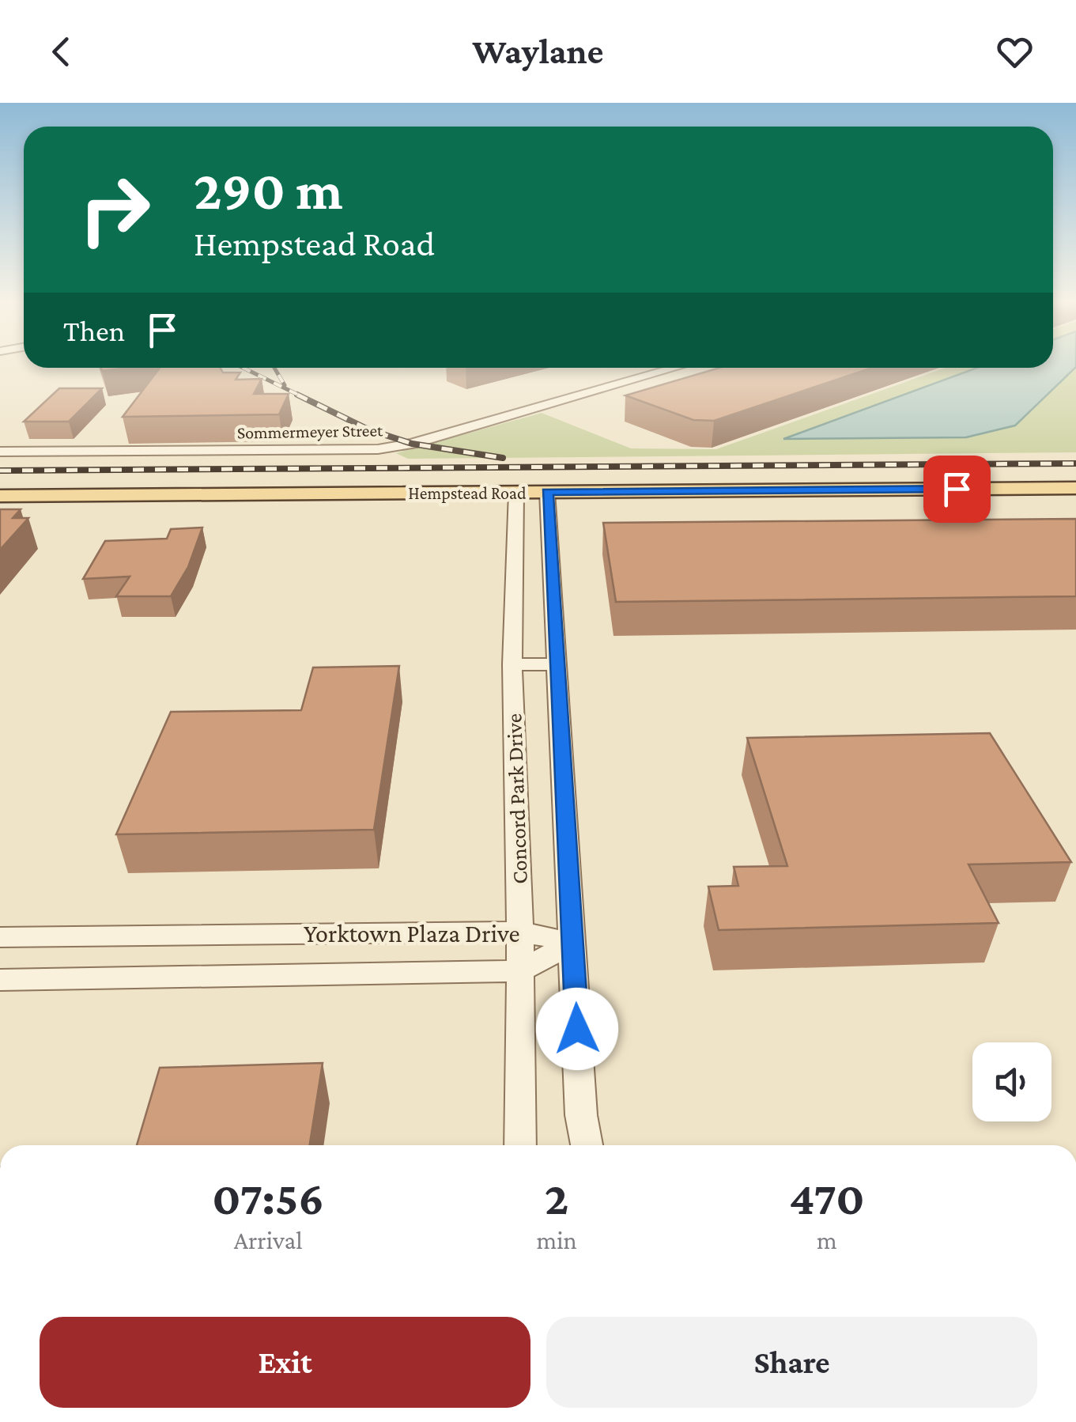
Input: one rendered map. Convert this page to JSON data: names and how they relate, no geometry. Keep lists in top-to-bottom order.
{
  "streets": {
    "main road": ["Hempstead Road"],
    "street": ["Sommermeyer Street", "Concord Park Drive", "Yorktown Plaza Drive"]
  },
  "crossings": [
    ["Hempstead Road", "Concord Park Drive"],
    ["Concord Park Drive", "Yorktown Plaza Drive"]
  ],
  "page": {
    "header": "Waylane",
    "turn": ["290 m", "Hempstead Road"],
    "then": "Then",
    "eta": [
      "07:56",
      "Arrival",
      "2",
      "min",
      "470",
      "m"
    ],
    "buttons": ["Exit", "Share"]
  }
}
